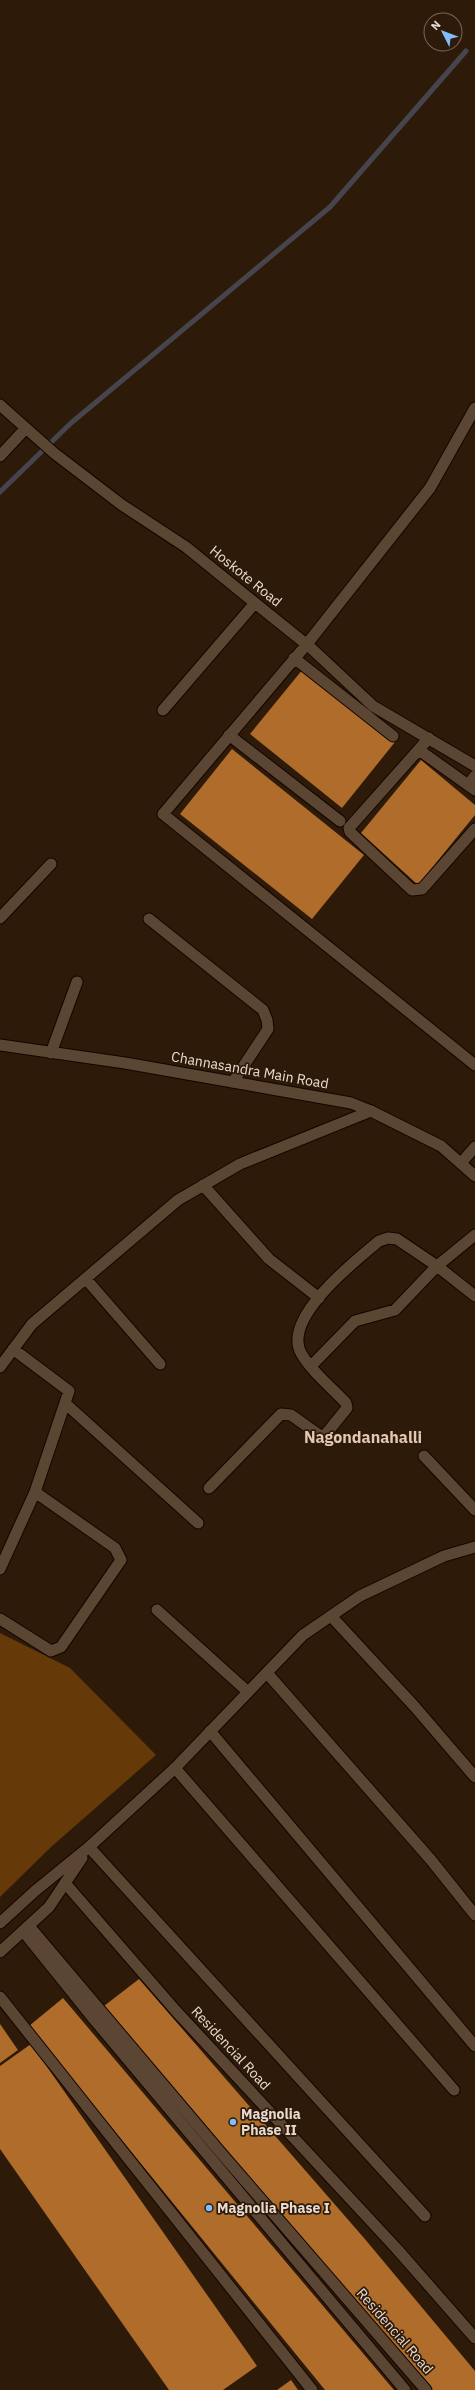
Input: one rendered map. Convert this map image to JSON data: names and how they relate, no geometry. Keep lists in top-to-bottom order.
{
  "streets": {
    "street": ["Hoskote Road", "Channasandra Main Road", "Residencial Road"]
  },
  "districts": ["Nagondanahalli"],
  "places": ["Magnolia Phase II", "Magnolia Phase I"],
  "north": "top left"
}
